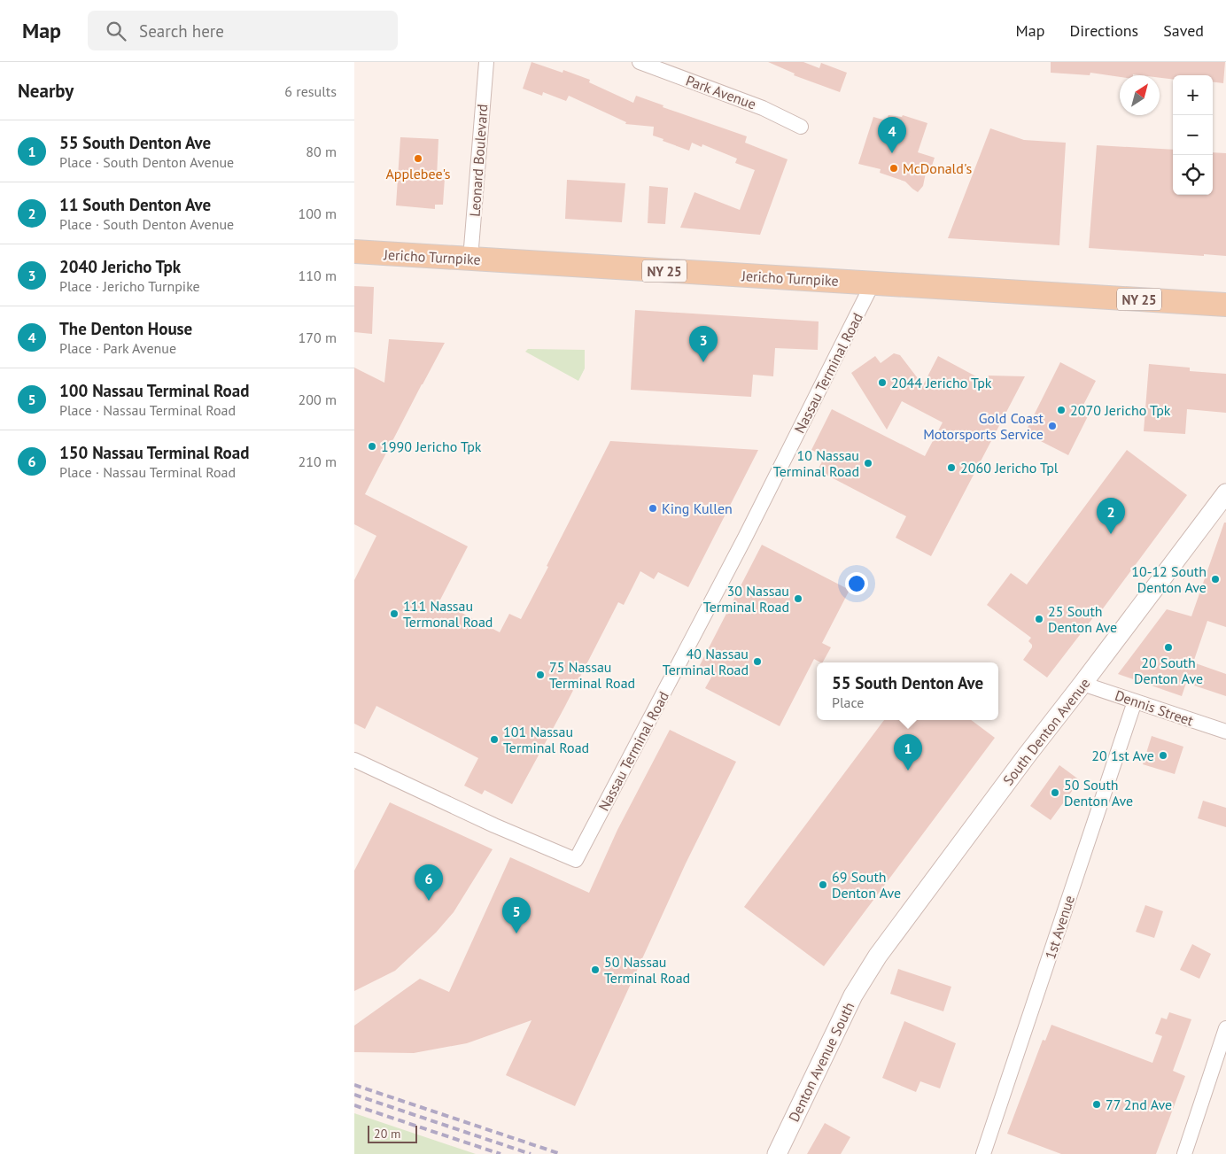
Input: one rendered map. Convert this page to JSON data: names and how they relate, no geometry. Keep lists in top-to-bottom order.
{
  "streets": {
    "main road": ["Jericho Turnpike", "NY 25"],
    "street": [
      "Park Avenue",
      "Leonard Boulevard",
      "Nassau Terminal Road",
      "Dennis Street",
      "South Denton Avenue",
      "1st Avenue",
      "Denton Avenue South"
    ]
  },
  "crossings": [
    ["Leonard Boulevard", "Jericho Turnpike"],
    ["Jericho Turnpike", "Nassau Terminal Road"],
    ["Dennis Street", "South Denton Avenue"],
    ["Dennis Street", "1st Avenue"],
    ["South Denton Avenue", "Denton Avenue South"]
  ],
  "places": [
    "Applebee's",
    "McDonald's",
    "2044 Jericho Tpk",
    "2070 Jericho Tpk",
    "Gold Coast Motorsports Service",
    "1990 Jericho Tpk",
    "10 Nassau Terminal Road",
    "2060 Jericho Tpl",
    "King Kullen",
    "10-12 South Denton Ave",
    "30 Nassau Terminal Road",
    "111 Nassau Termonal Road",
    "25 South Denton Ave",
    "20 South Denton Ave",
    "40 Nassau Terminal Road",
    "75 Nassau Terminal Road",
    "101 Nassau Terminal Road",
    "20 1st Ave",
    "50 South Denton Ave",
    "69 South Denton Ave",
    "50 Nassau Terminal Road",
    "77 2nd Ave"
  ],
  "scale_bar": "20 m",
  "north": "top right",
  "page": {
    "header": "Map",
    "search": "Search here",
    "nav": ["Map", "Directions", "Saved"],
    "heading": ["Nearby", "6 results"],
    "map_buttons": ["+", "−"],
    "pins": [
      "4",
      "3",
      "2",
      "1",
      "6",
      "5"
    ],
    "list": [
      {
        "mark": "1",
        "name": "55 South Denton Ave",
        "note": "Place · South Denton Avenue",
        "value": "80 m"
      },
      {
        "mark": "2",
        "name": "11 South Denton Ave",
        "note": "Place · South Denton Avenue",
        "value": "100 m"
      },
      {
        "mark": "3",
        "name": "2040 Jericho Tpk",
        "note": "Place · Jericho Turnpike",
        "value": "110 m"
      },
      {
        "mark": "4",
        "name": "The Denton House",
        "note": "Place · Park Avenue",
        "value": "170 m"
      },
      {
        "mark": "5",
        "name": "100 Nassau Terminal Road",
        "note": "Place · Nassau Terminal Road",
        "value": "200 m"
      },
      {
        "mark": "6",
        "name": "150 Nassau Terminal Road",
        "note": "Place · Nassau Terminal Road",
        "value": "210 m"
      }
    ],
    "popup": ["55 South Denton Ave", "Place"],
    "scale": "20 m"
  }
}
